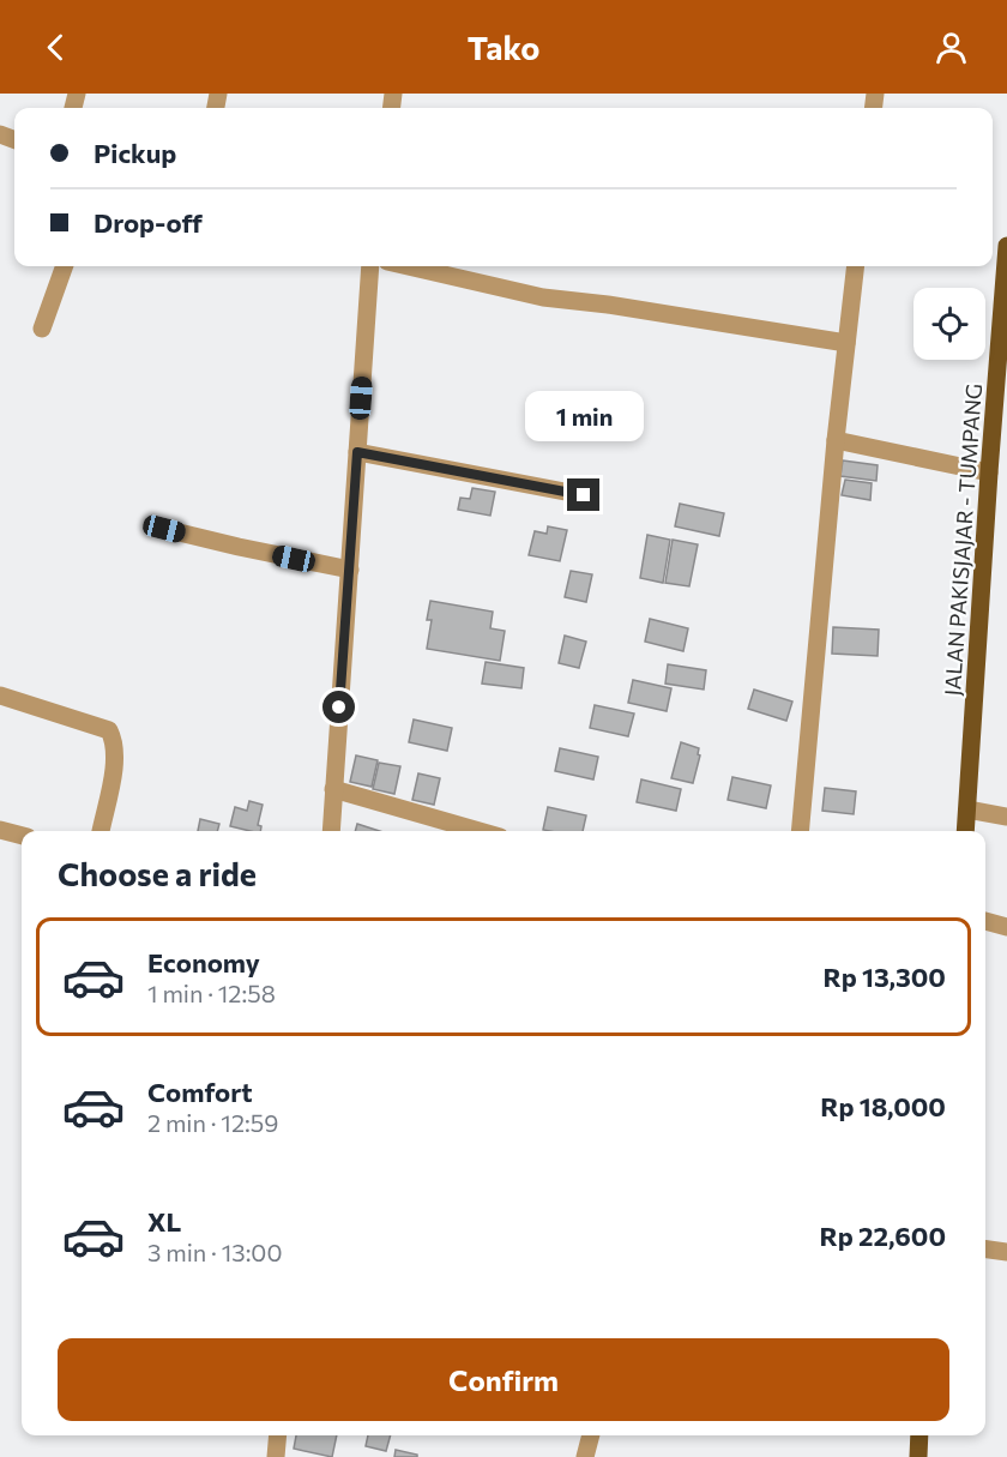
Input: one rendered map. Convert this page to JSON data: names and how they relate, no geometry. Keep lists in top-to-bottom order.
{
  "streets": {
    "main road": ["JALAN PAKISJAJAR - TUMPANG"]
  },
  "page": {
    "header": "Tako",
    "banner": ["Pickup", "Drop-off"],
    "bubble": "1 min",
    "heading": "Choose a ride",
    "list": [
      {
        "name": "Economy",
        "note": "1 min · 12:58",
        "value": "Rp 13,300"
      },
      {
        "name": "Comfort",
        "note": "2 min · 12:59",
        "value": "Rp 18,000"
      },
      {
        "name": "XL",
        "note": "3 min · 13:00",
        "value": "Rp 22,600"
      }
    ],
    "buttons": "Confirm"
  }
}
